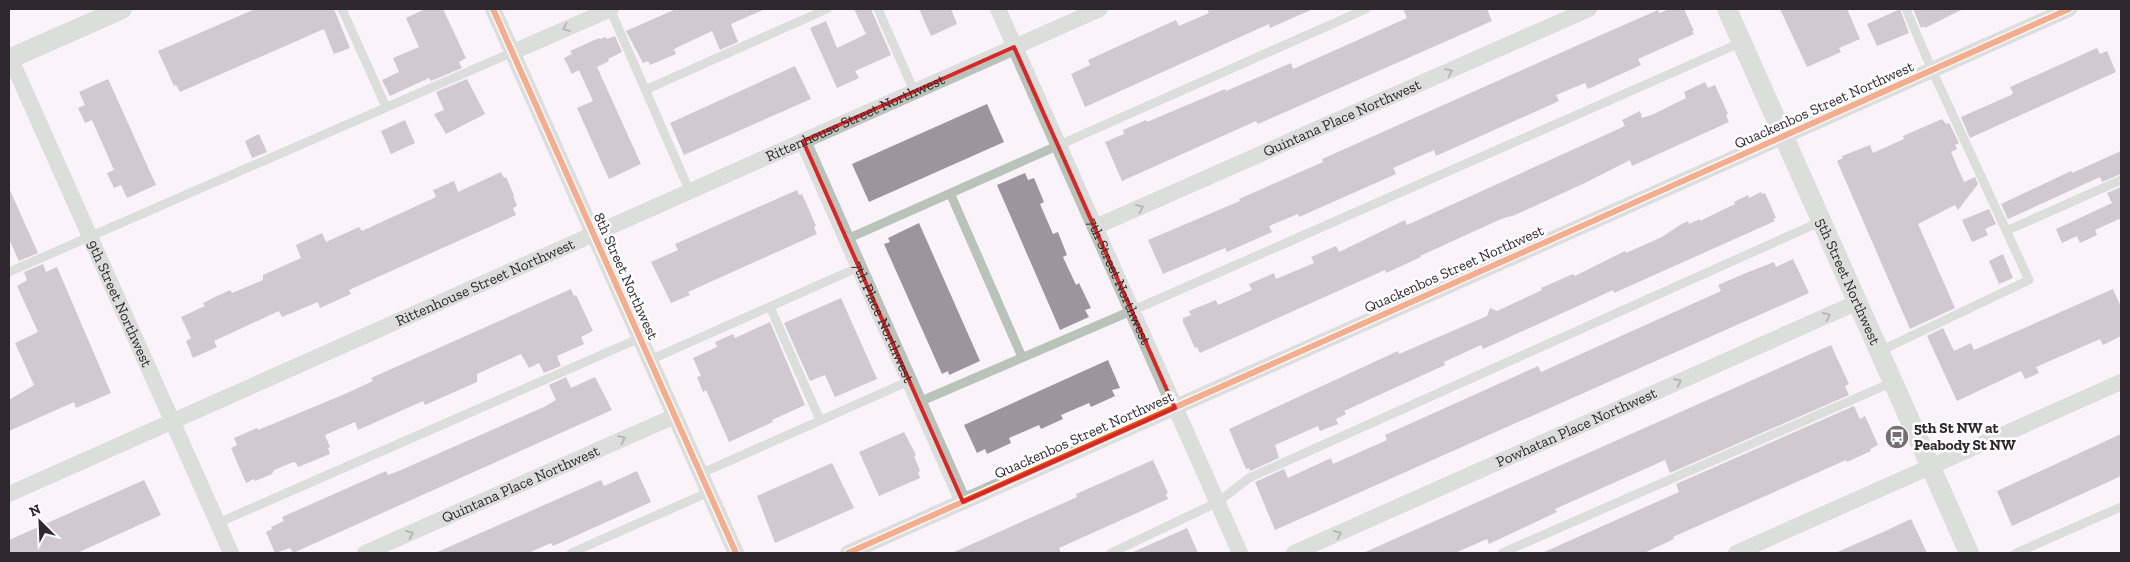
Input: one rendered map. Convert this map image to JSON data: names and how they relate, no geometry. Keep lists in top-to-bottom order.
{
  "streets": {
    "street": [
      "Quackenbos Street Northwest",
      "Rittenhouse Street Northwest",
      "Quintana Place Northwest",
      "8th Street Northwest",
      "7th Street Northwest",
      "5th Street Northwest",
      "9th Street Northwest",
      "7th Place Northwest",
      "Powhatan Place Northwest"
    ]
  },
  "crossings": [
    ["Quackenbos Street Northwest", "7th Street Northwest"],
    ["Quackenbos Street Northwest", "5th Street Northwest"],
    ["Quackenbos Street Northwest", "7th Place Northwest"],
    ["Rittenhouse Street Northwest", "8th Street Northwest"],
    ["Rittenhouse Street Northwest", "7th Street Northwest"],
    ["Rittenhouse Street Northwest", "9th Street Northwest"],
    ["Rittenhouse Street Northwest", "7th Place Northwest"],
    ["Quintana Place Northwest", "8th Street Northwest"],
    ["Quintana Place Northwest", "7th Street Northwest"],
    ["5th Street Northwest", "Powhatan Place Northwest"]
  ],
  "one_way": ["Quintana Place Northwest", "Powhatan Place Northwest"],
  "places": {
    "bus stop": ["5th St NW at Peabody St NW"]
  },
  "north": "top left"
}
